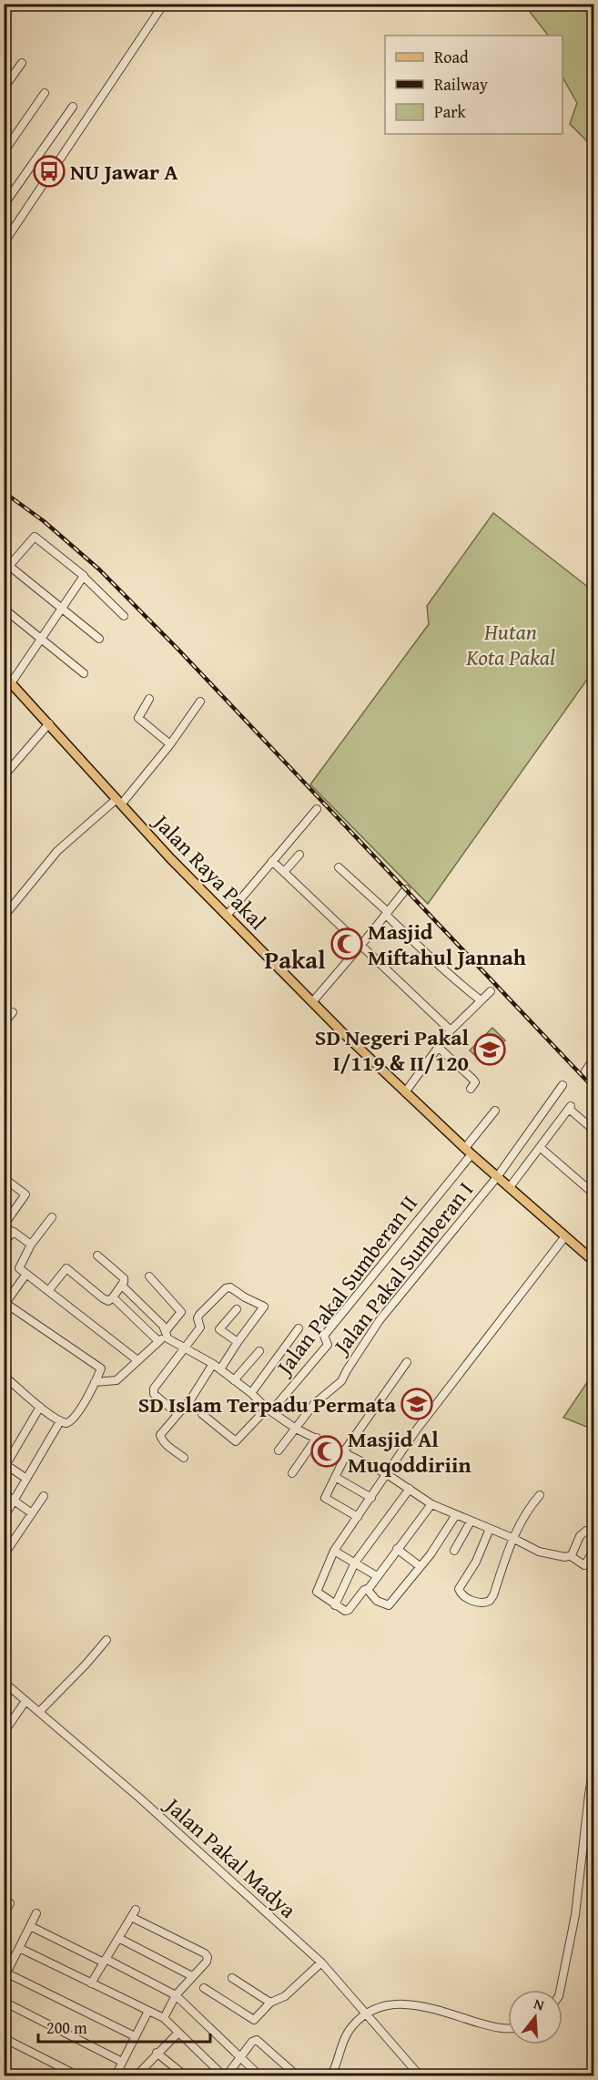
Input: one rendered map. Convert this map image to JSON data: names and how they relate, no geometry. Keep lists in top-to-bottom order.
{
  "streets": {
    "main road": ["Jalan Raya Pakal"],
    "street": ["Jalan Pakal Sumberan I", "Jalan Pakal Sumberan II", "Jalan Pakal Madya"]
  },
  "crossings": [
    ["Jalan Raya Pakal", "Jalan Pakal Sumberan I"],
    ["Jalan Raya Pakal", "Jalan Pakal Sumberan II"]
  ],
  "districts": ["Pakal"],
  "parks": ["Hutan Kota Pakal"],
  "places": {
    "bus stop": ["NU Jawar A"],
    "mosque": ["Masjid Miftahul Jannah", "Masjid Al Muqoddiriin"],
    "school or university": ["SD Negeri Pakal I/119 & II/120", "SD Islam Terpadu Permata"]
  },
  "legend": ["Road", "Railway", "Park"],
  "scale_bar": "200 m",
  "north": "top"
}
